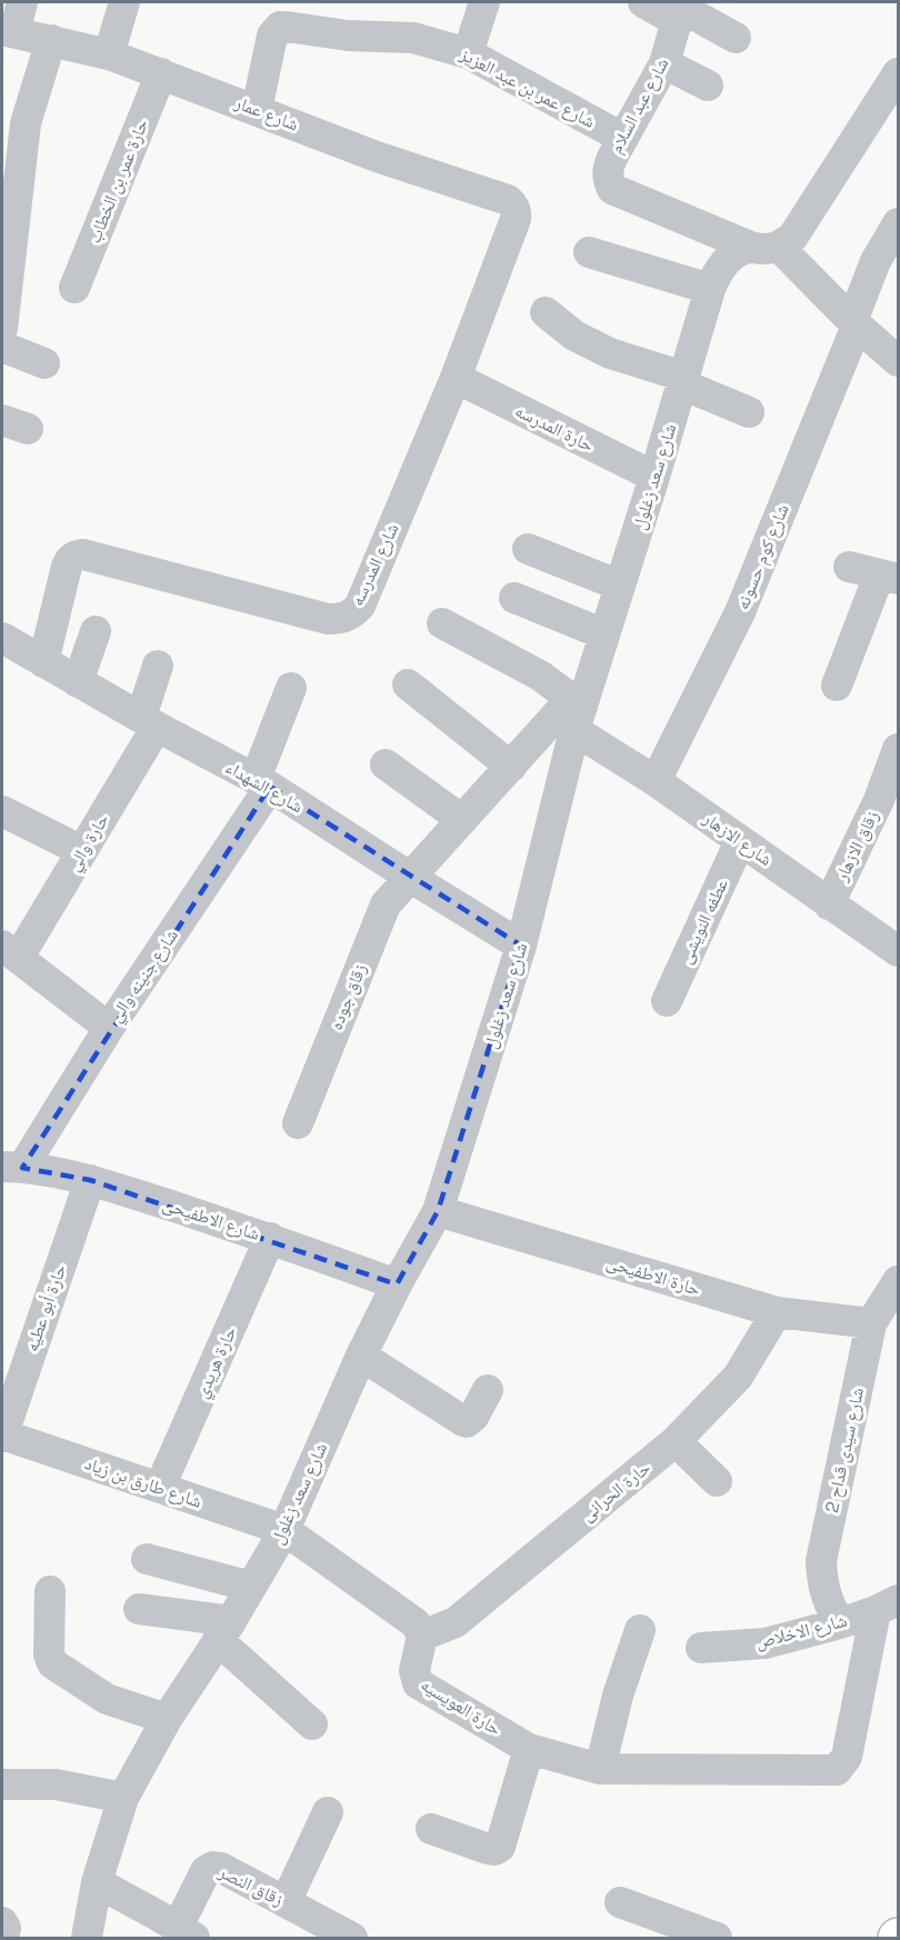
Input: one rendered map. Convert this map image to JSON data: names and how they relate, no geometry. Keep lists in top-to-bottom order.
{
  "streets": {
    "street": [
      "شارع عمر بن عبد العزيز",
      "شارع عبد السلام",
      "شارع عمار",
      "حارة عمر بن الخطاب",
      "حارة المدرسه",
      "شارع سعد زغلول",
      "شارع كوم حسونه",
      "شارع المدرسه",
      "شارع الشهداء",
      "شارع الازهار",
      "حارة والي",
      "زقاق الازهار",
      "عطفه النويشى",
      "شارع جنينه والي",
      "زقاق جوده",
      "شارع الاطفيحى",
      "حارة الاطفيحى",
      "حارة أبو عطيه",
      "حارة هريدي",
      "شارع سيدى قداح 2",
      "شارع طارق بن زياد",
      "حارة الحرانى",
      "شارع الاخلاص",
      "حارة العويسيه",
      "زقاق النصر"
    ]
  },
  "crossings": [
    ["شارع عمر بن عبد العزيز", "شارع عبد السلام"],
    ["شارع عمر بن عبد العزيز", "شارع عمار"],
    ["شارع عبد السلام", "شارع سعد زغلول"],
    ["شارع عمار", "حارة عمر بن الخطاب"],
    ["شارع عمار", "شارع المدرسه"],
    ["حارة المدرسه", "شارع سعد زغلول"],
    ["حارة المدرسه", "شارع المدرسه"],
    ["شارع سعد زغلول", "شارع الشهداء"],
    ["شارع سعد زغلول", "شارع الازهار"],
    ["شارع سعد زغلول", "زقاق جوده"],
    ["شارع سعد زغلول", "شارع الاطفيحى"],
    ["شارع سعد زغلول", "حارة الاطفيحى"],
    ["شارع سعد زغلول", "شارع طارق بن زياد"],
    ["شارع كوم حسونه", "شارع الازهار"],
    ["شارع المدرسه", "شارع الشهداء"],
    ["شارع الشهداء", "حارة والي"],
    ["شارع الشهداء", "شارع جنينه والي"],
    ["شارع الشهداء", "زقاق جوده"],
    ["شارع الازهار", "زقاق الازهار"],
    ["شارع الازهار", "عطفه النويشى"],
    ["شارع الازهار", "زقاق جوده"],
    ["شارع جنينه والي", "شارع الاطفيحى"],
    ["شارع الاطفيحى", "حارة أبو عطيه"],
    ["شارع الاطفيحى", "حارة هريدي"],
    ["حارة الاطفيحى", "شارع سيدى قداح 2"],
    ["حارة الاطفيحى", "حارة الحرانى"],
    ["حارة أبو عطيه", "شارع طارق بن زياد"],
    ["حارة هريدي", "شارع طارق بن زياد"],
    ["شارع سيدى قداح 2", "شارع الاخلاص"],
    ["حارة الحرانى", "حارة العويسيه"],
    ["شارع الاخلاص", "حارة العويسيه"]
  ]
}
